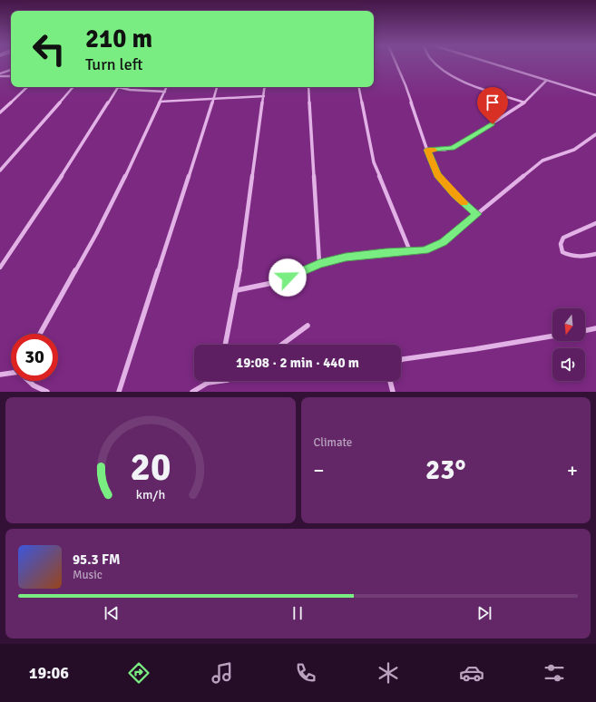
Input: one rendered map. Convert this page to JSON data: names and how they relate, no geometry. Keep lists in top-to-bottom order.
{
  "north": "bottom",
  "page": {
    "turn": ["210 m", "Turn left"],
    "limit": "30",
    "trip": "19:08 · 2 min · 440 m",
    "tile": "Climate",
    "heat": ["−", "23°", "+"],
    "song": ["95.3 FM", "Music"],
    "tabs": "19:06",
    "gauge": ["20", "km/h"]
  }
}
